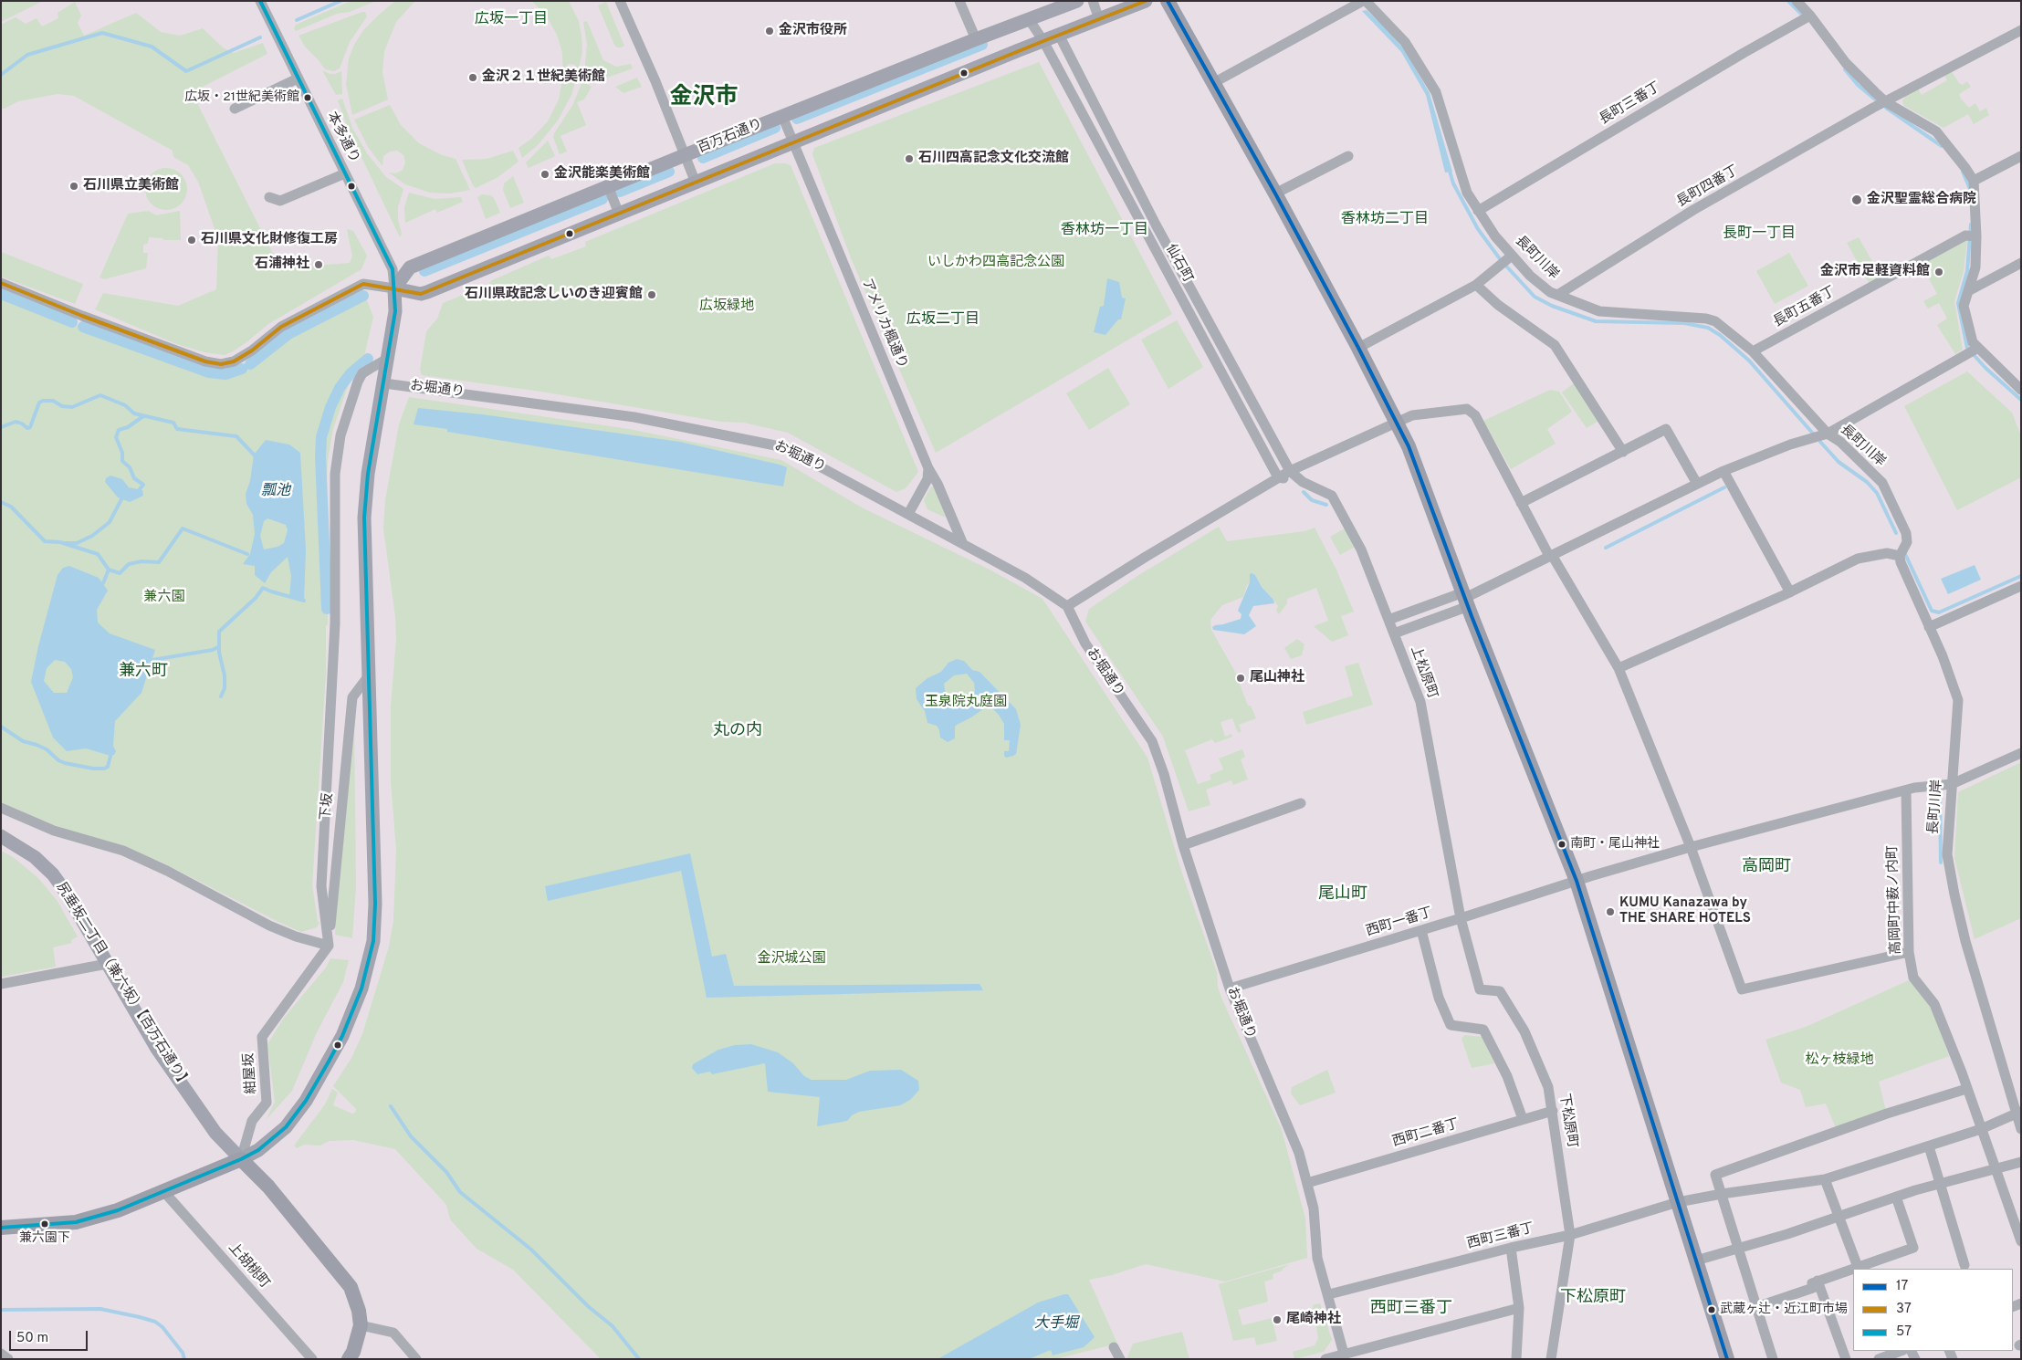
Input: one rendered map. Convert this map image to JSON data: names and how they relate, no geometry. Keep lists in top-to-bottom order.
{
  "streets": {
    "main road": ["百万石通り", "尻垂坂二丁目（兼六坂）【百万石通り】"],
    "street": [
      "長町三番丁",
      "本多通り",
      "長町四番丁",
      "長町川岸",
      "仙石町",
      "長町五番丁",
      "アメリカ楓通り",
      "お堀通り",
      "上松原町",
      "下坂",
      "高岡町中薮ノ内町",
      "西町一番丁",
      "紺屋坂",
      "下松原町",
      "西町二番丁",
      "西町三番丁",
      "上胡桃町"
    ]
  },
  "crossings": [
    ["長町三番丁", "長町川岸"],
    ["百万石通り", "本多通り"],
    ["百万石通り", "仙石町"],
    ["百万石通り", "アメリカ楓通り"],
    ["長町四番丁", "長町川岸"],
    ["長町川岸", "長町五番丁"],
    ["長町川岸", "西町一番丁"],
    ["長町川岸", "西町三番丁"],
    ["仙石町", "上松原町"],
    ["アメリカ楓通り", "お堀通り"],
    ["お堀通り", "西町一番丁"],
    ["お堀通り", "西町二番丁"],
    ["お堀通り", "西町三番丁"],
    ["上松原町", "西町一番丁"],
    ["上松原町", "下松原町"],
    ["下坂", "紺屋坂"],
    ["高岡町中薮ノ内町", "西町一番丁"],
    ["高岡町中薮ノ内町", "西町三番丁"],
    ["西町一番丁", "下松原町"],
    ["尻垂坂二丁目（兼六坂）【百万石通り】", "紺屋坂"],
    ["下松原町", "西町二番丁"],
    ["下松原町", "西町三番丁"]
  ],
  "districts": [
    "広坂一丁目",
    "金沢市",
    "香林坊二丁目",
    "香林坊一丁目",
    "長町一丁目",
    "広坂二丁目",
    "兼六町",
    "丸の内",
    "高岡町",
    "尾山町",
    "下松原町",
    "西町三番丁"
  ],
  "water": ["瓢池", "大手堀"],
  "parks": [
    "いしかわ四高記念公園",
    "広坂緑地",
    "兼六園",
    "玉泉院丸庭園",
    "金沢城公園",
    "松ヶ枝緑地"
  ],
  "places": [
    "金沢市役所",
    "金沢２１世紀美術館",
    "広坂・21世紀美術館",
    "石川四高記念文化交流館",
    "金沢能楽美術館",
    "石川県立美術館",
    "金沢聖霊総合病院",
    "石川県文化財修復工房",
    "石浦神社",
    "金沢市足軽資料館",
    "石川県政記念しいのき迎賓館",
    "尾山神社",
    "南町・尾山神社",
    "KUMU Kanazawa by THE SHARE HOTELS",
    "兼六園下",
    "武蔵ヶ辻・近江町市場",
    "尾崎神社"
  ],
  "lines": ["transit line 17", "transit line 37", "transit line 57"],
  "legend": ["17", "37", "57"],
  "scale_bar": "50 m"
}
